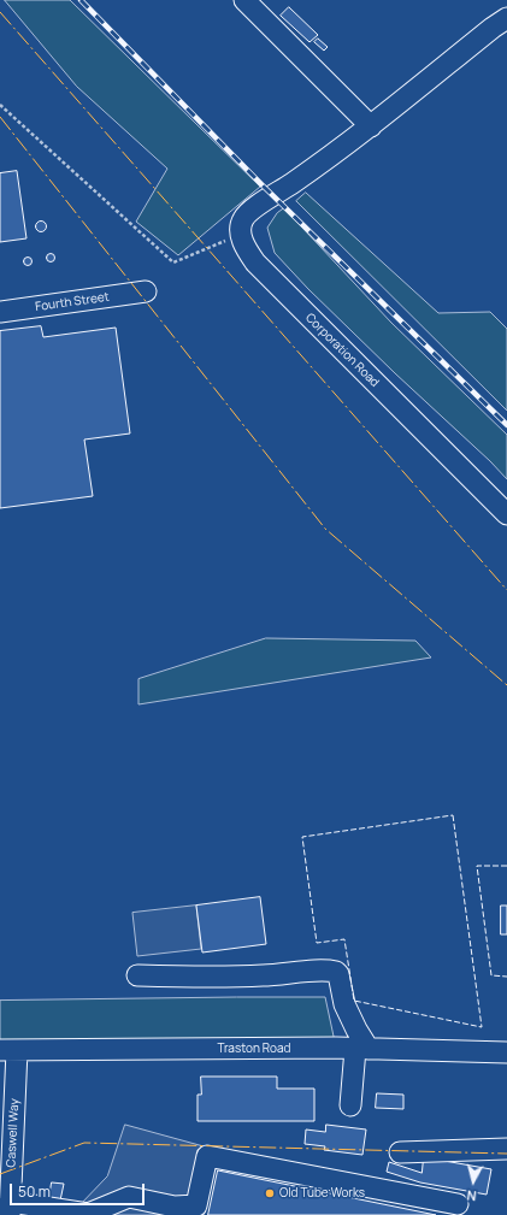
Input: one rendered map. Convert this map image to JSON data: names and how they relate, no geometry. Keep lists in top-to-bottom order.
{
  "streets": {
    "street": [
      "Fourth Street",
      "Corporation Road",
      "Traston Road",
      "Caswell Way"
    ]
  },
  "crossings": [
    ["Traston Road", "Caswell Way"]
  ],
  "places": ["Old Tube Works"],
  "scale_bar": "50 m",
  "north": "bottom"
}
